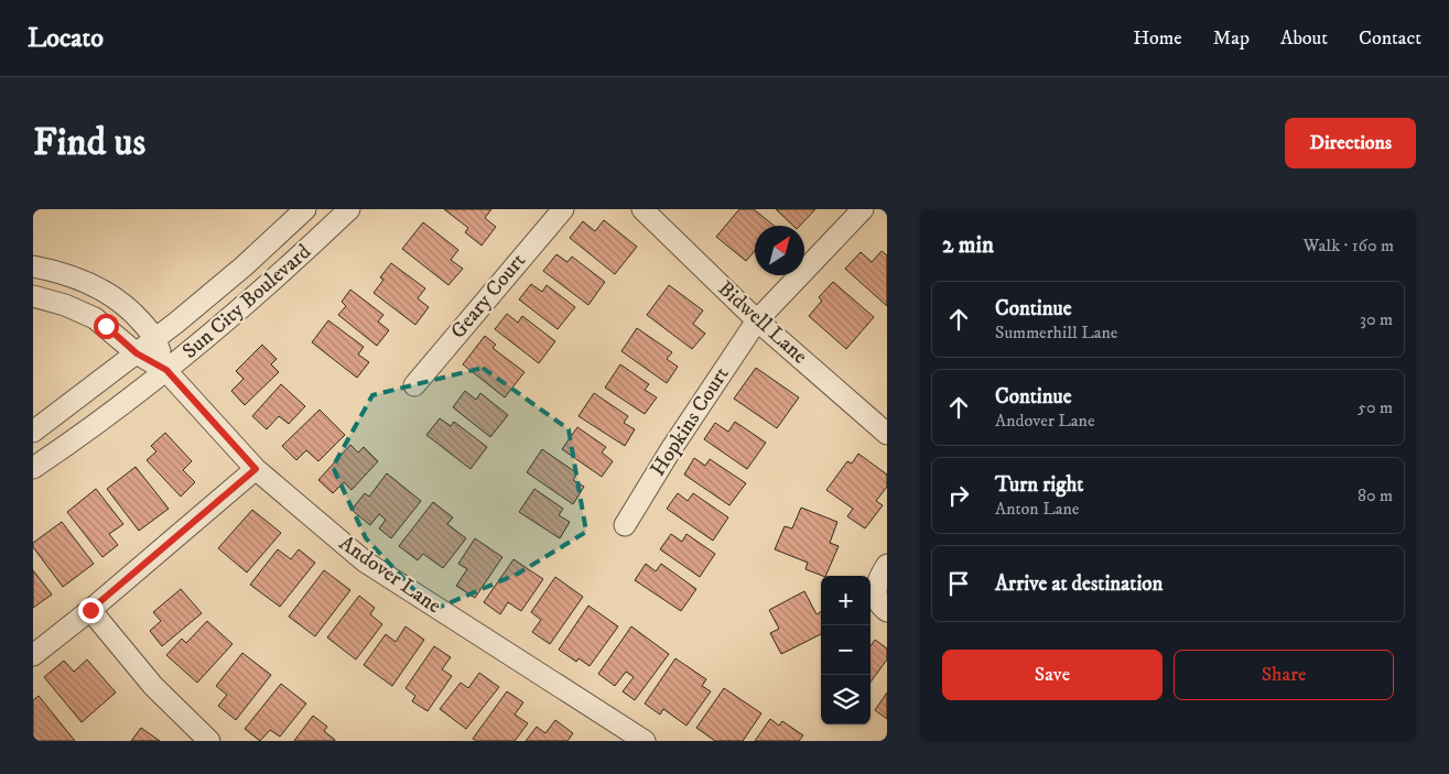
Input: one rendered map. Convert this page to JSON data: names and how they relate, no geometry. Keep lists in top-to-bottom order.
{
  "streets": {
    "street": [
      "Geary Court",
      "Sun City Boulevard",
      "Bidwell Lane",
      "Hopkins Court",
      "Andover Lane"
    ]
  },
  "crossings": [
    ["Sun City Boulevard", "Andover Lane"],
    ["Bidwell Lane", "Hopkins Court"]
  ],
  "north": "top right",
  "page": {
    "header": "Locato",
    "nav": [
      "Home",
      "Map",
      "About",
      "Contact"
    ],
    "buttons": [
      "Directions",
      ["Save", "Share"]
    ],
    "title": "Find us",
    "heading": ["2 min", "Walk · 160 m"],
    "list": [
      ["Continue", "Summerhill Lane", "30 m"],
      ["Continue", "Andover Lane", "50 m"],
      ["Turn right", "Anton Lane", "80 m"],
      "Arrive at destination"
    ],
    "map_buttons": ["+", "−"]
  }
}
